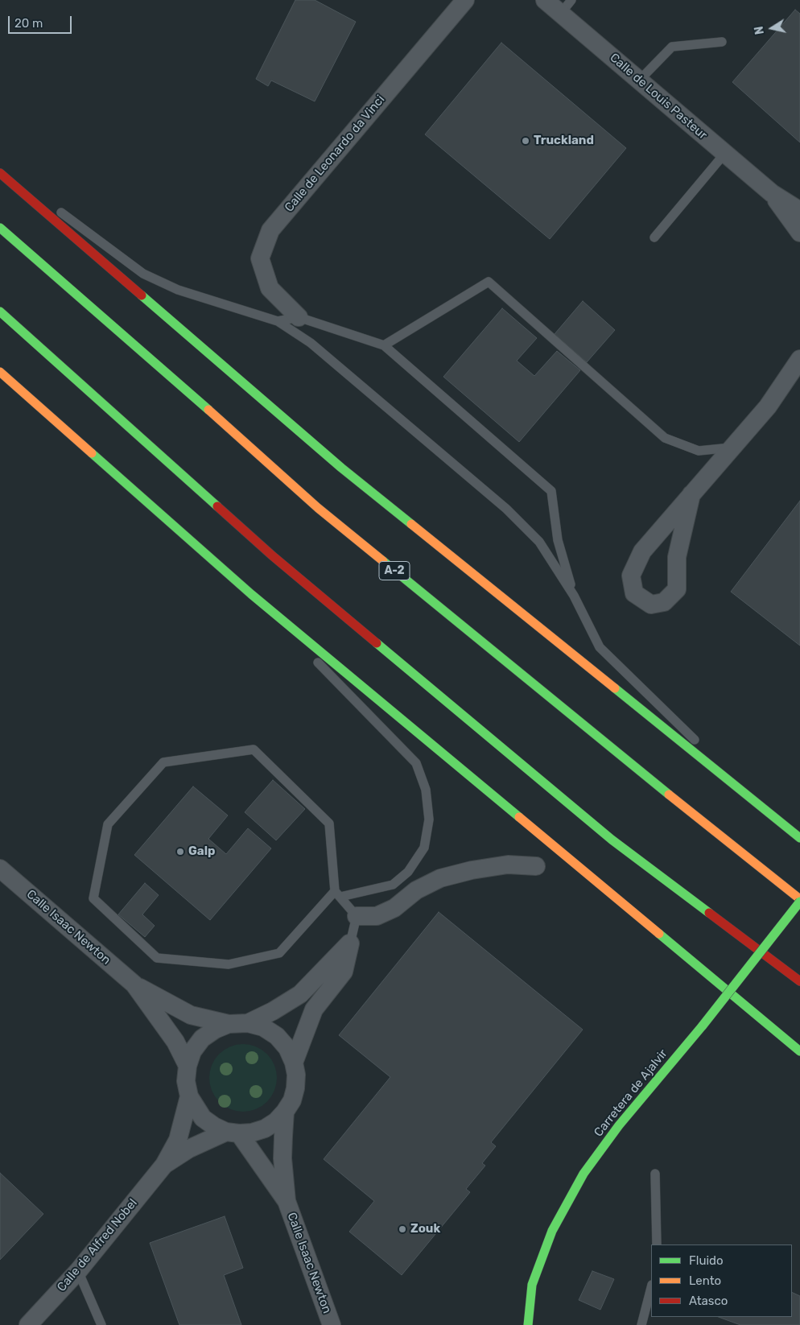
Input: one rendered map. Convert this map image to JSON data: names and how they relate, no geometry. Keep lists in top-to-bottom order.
{
  "streets": {
    "main road": ["A-2", "Carretera de Ajalvir"],
    "street": [
      "Calle de Louis Pasteur",
      "Calle de Leonardo da Vinci",
      "Calle Isaac Newton",
      "Calle de Alfred Nobel"
    ]
  },
  "crossings": [
    ["A-2", "Carretera de Ajalvir"]
  ],
  "places": ["Truckland", "Galp", "Zouk"],
  "legend": ["Fluido", "Lento", "Atasco"],
  "scale_bar": "20 m",
  "north": "left"
}
